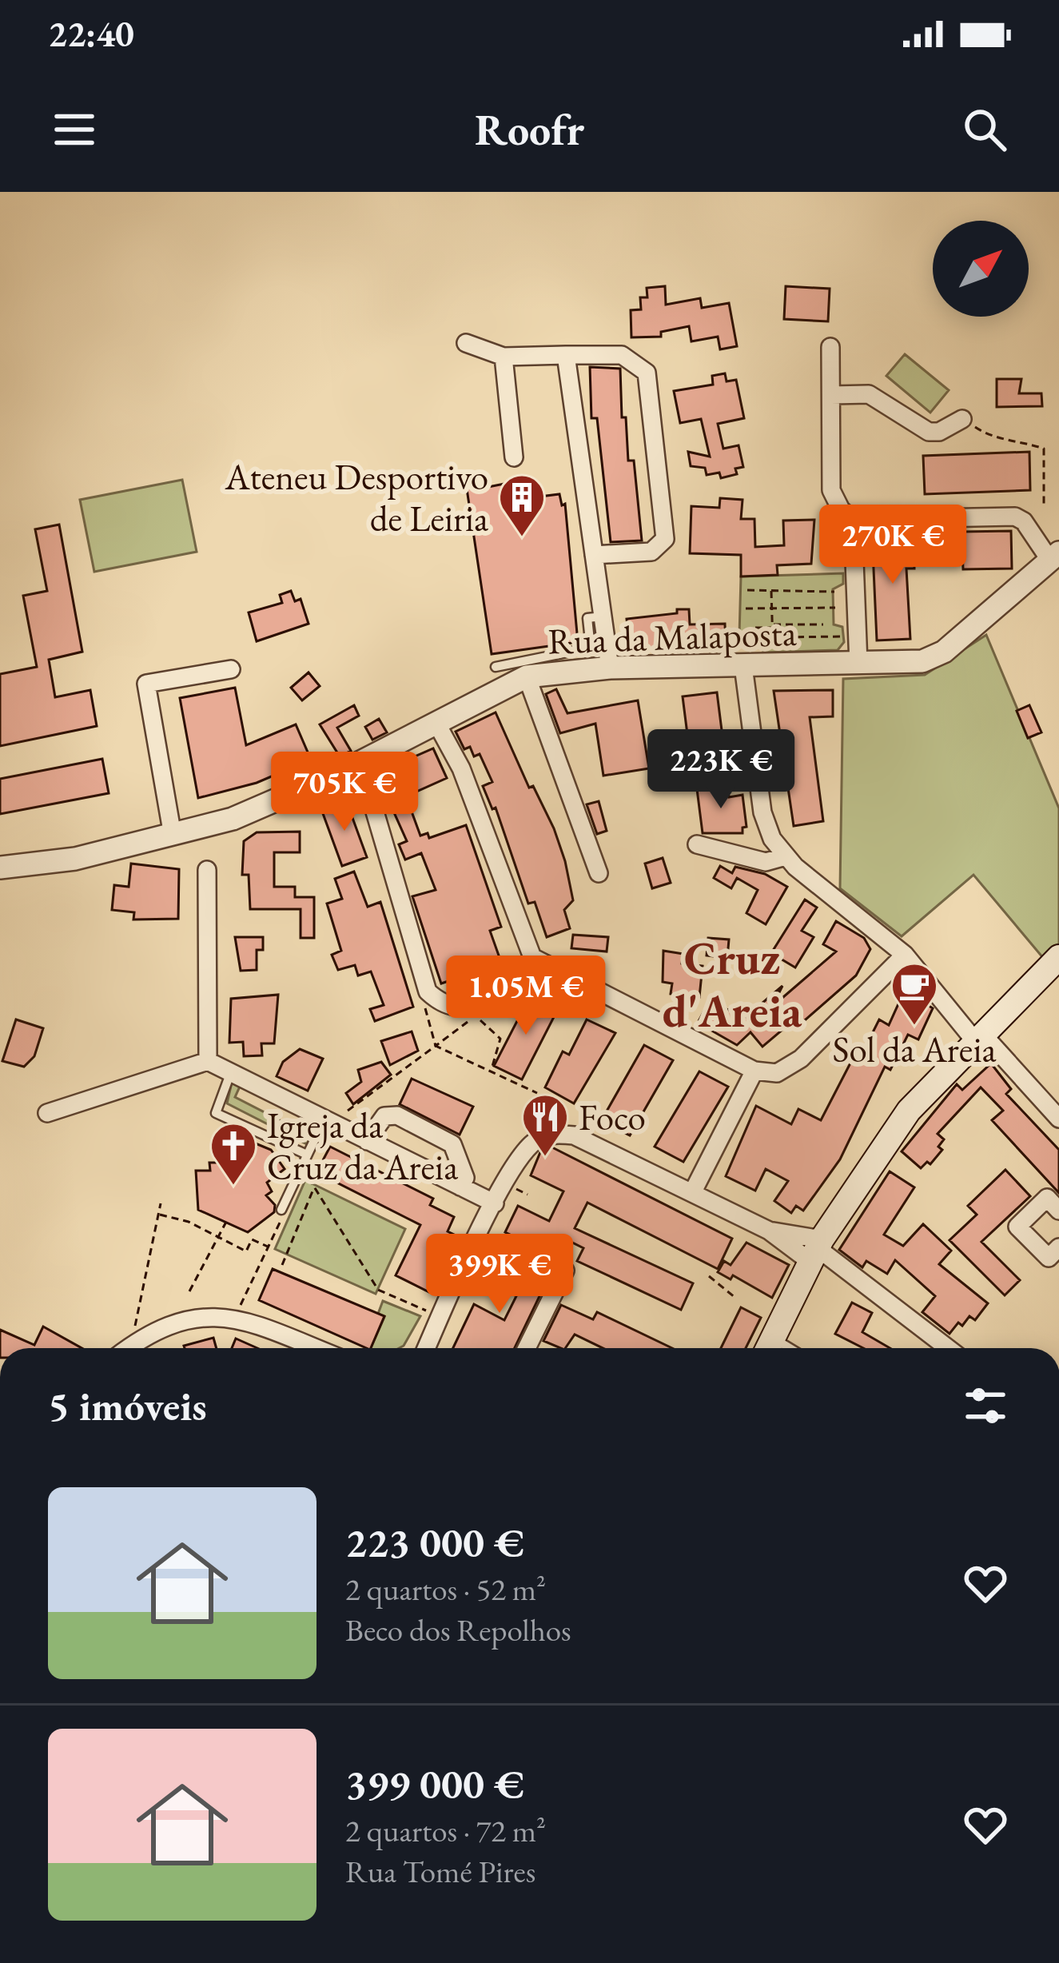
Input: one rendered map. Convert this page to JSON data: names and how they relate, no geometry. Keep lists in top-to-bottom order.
{
  "streets": {
    "street": ["Rua da Malaposta"]
  },
  "districts": ["Cruz d'Areia"],
  "places": {
    "building": ["Ateneu Desportivo de Leiria"],
    "cafe": ["Sol da Areia"],
    "restaurant": ["Foco"],
    "church": ["Igreja da Cruz da Areia"]
  },
  "north": "top right",
  "page": {
    "status": "22:40",
    "header": "Roofr",
    "price": [
      "270K €",
      "223K €",
      "705K €",
      "1.05M €",
      "399K €"
    ],
    "heading": "5 imóveis",
    "list": [
      {
        "name": "223 000 €",
        "note": "2 quartos · 52 m² · Beco dos Repolhos"
      },
      {
        "name": "399 000 €",
        "note": "2 quartos · 72 m² · Rua Tomé Pires"
      }
    ]
  }
}
